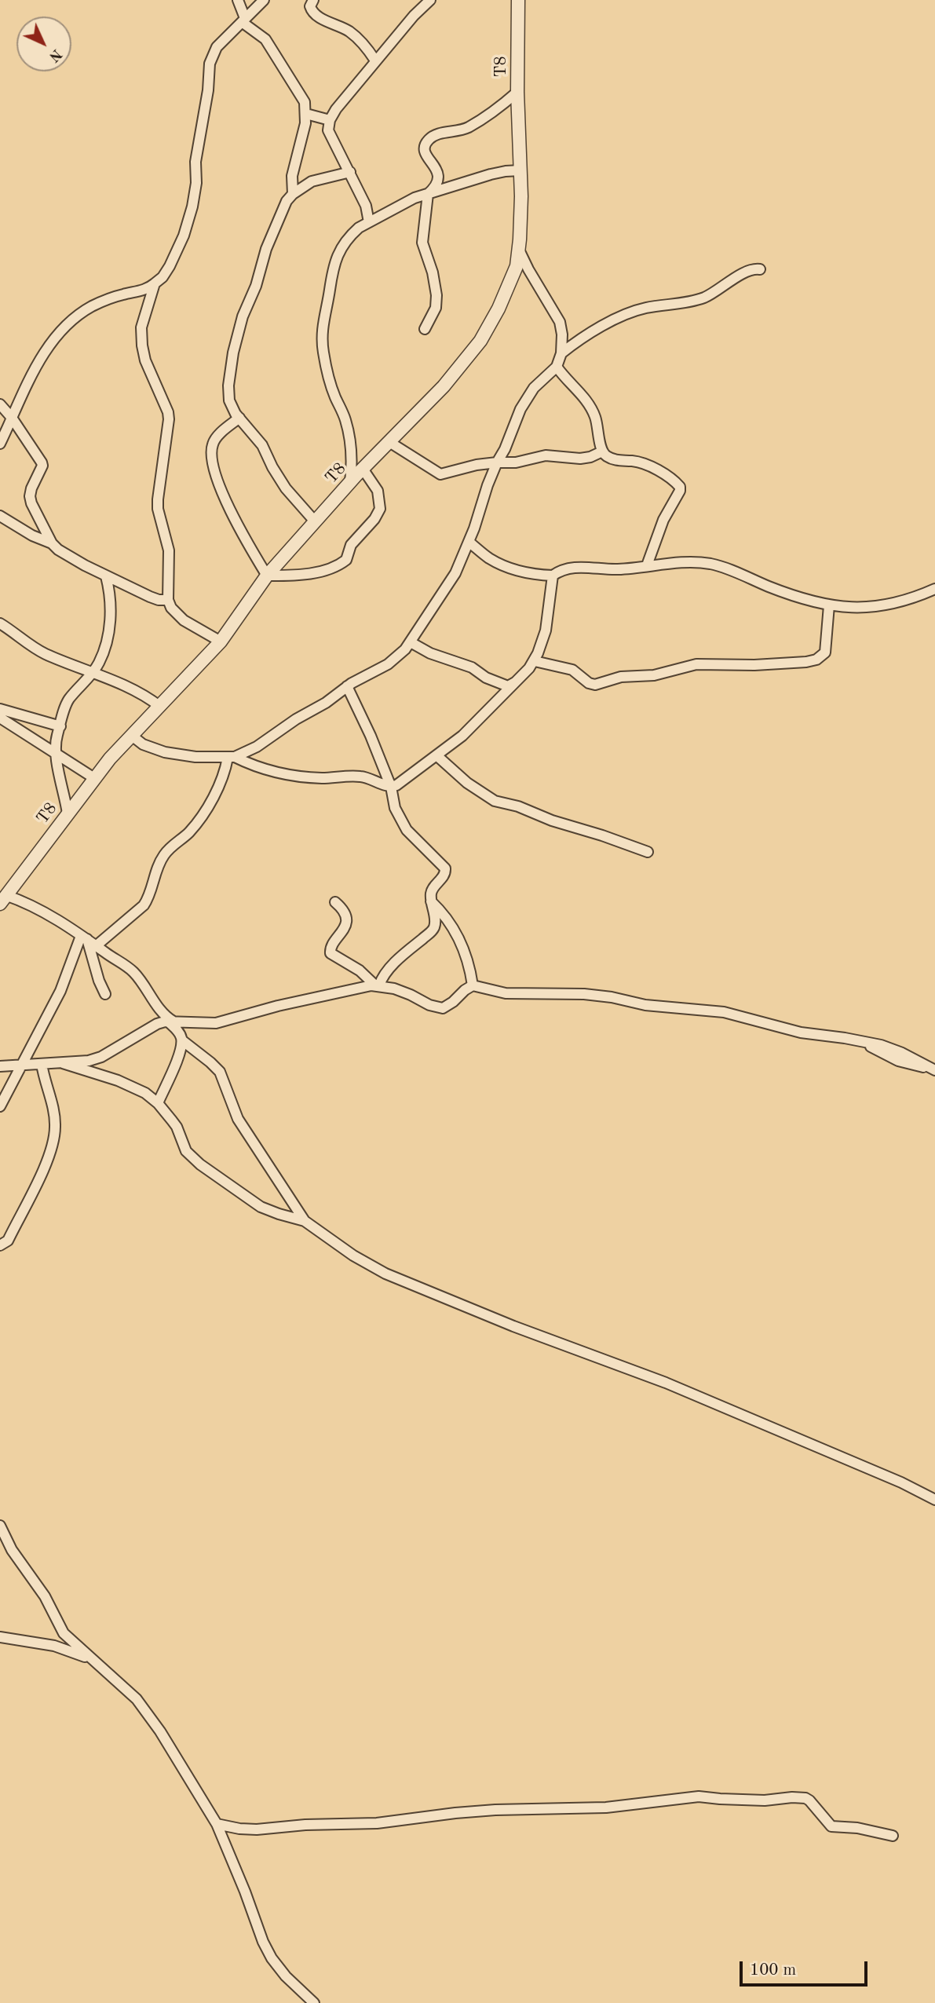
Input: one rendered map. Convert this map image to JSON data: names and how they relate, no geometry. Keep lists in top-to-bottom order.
{
  "streets": {
    "street": ["T8"]
  },
  "scale_bar": "100 m",
  "north": "bottom right"
}
